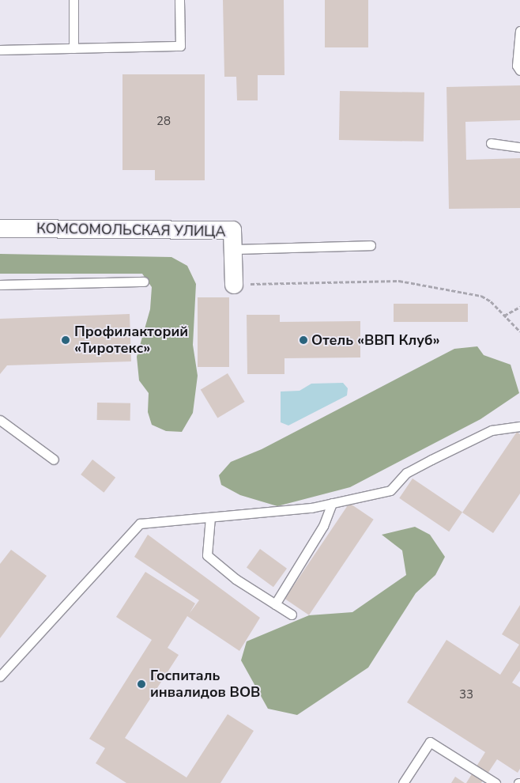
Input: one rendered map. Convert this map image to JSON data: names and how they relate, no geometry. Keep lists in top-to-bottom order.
{
  "streets": {
    "street": ["КОМСОМОЛЬСКАЯ УЛИЦА"]
  },
  "places": ["Профилакторий «Тиротекс»", "Отель «ВВП Клуб»", "Госпиталь инвалидов ВОВ"],
  "house_numbers": ["28", "33"]
}
